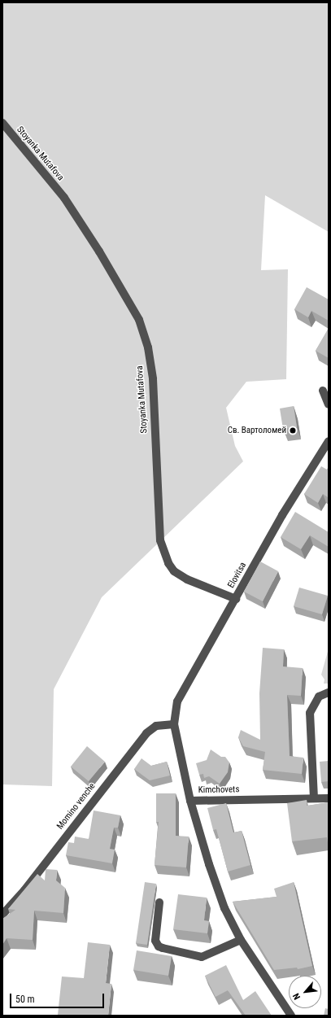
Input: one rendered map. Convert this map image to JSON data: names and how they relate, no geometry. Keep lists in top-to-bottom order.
{
  "streets": {
    "street": [
      "Stoyanka Mutafova",
      "Elovitsa",
      "Kimchovets",
      "Momino venche"
    ]
  },
  "crossings": [
    ["Stoyanka Mutafova", "Elovitsa"],
    ["Elovitsa", "Momino venche"]
  ],
  "places": ["Св. Вартоломей"],
  "scale_bar": "50 m",
  "north": "bottom left"
}
